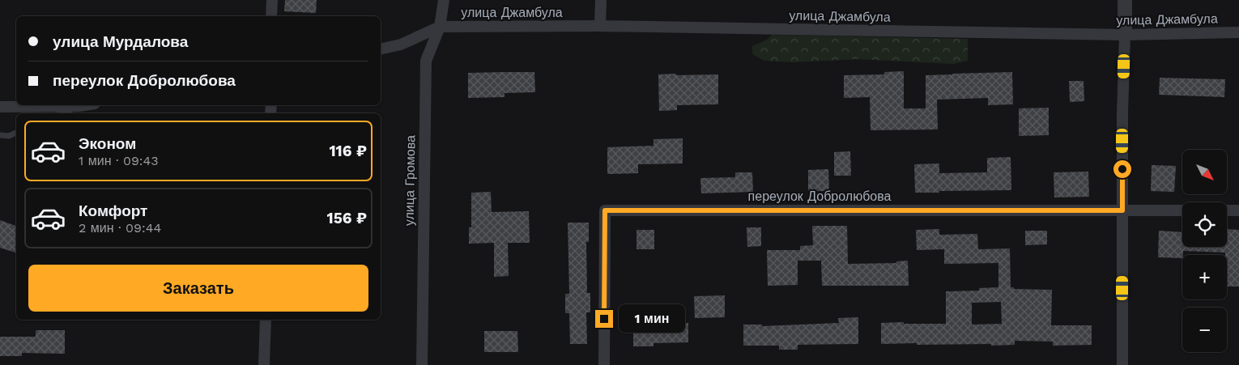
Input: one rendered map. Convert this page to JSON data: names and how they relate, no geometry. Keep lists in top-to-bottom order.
{
  "streets": {
    "street": ["улица Джамбула", "улица Громова", "переулок Добролюбова"]
  },
  "crossings": [
    ["улица Джамбула", "улица Громова"]
  ],
  "north": "bottom right",
  "page": {
    "banner": ["улица Мурдалова", "переулок Добролюбова"],
    "list": [
      {
        "name": "Эконом",
        "note": "1 мин · 09:43",
        "value": "116 ₽"
      },
      {
        "name": "Комфорт",
        "note": "2 мин · 09:44",
        "value": "156 ₽"
      }
    ],
    "map_buttons": ["+", "−"],
    "buttons": "Заказать",
    "bubble": "1 мин"
  }
}
